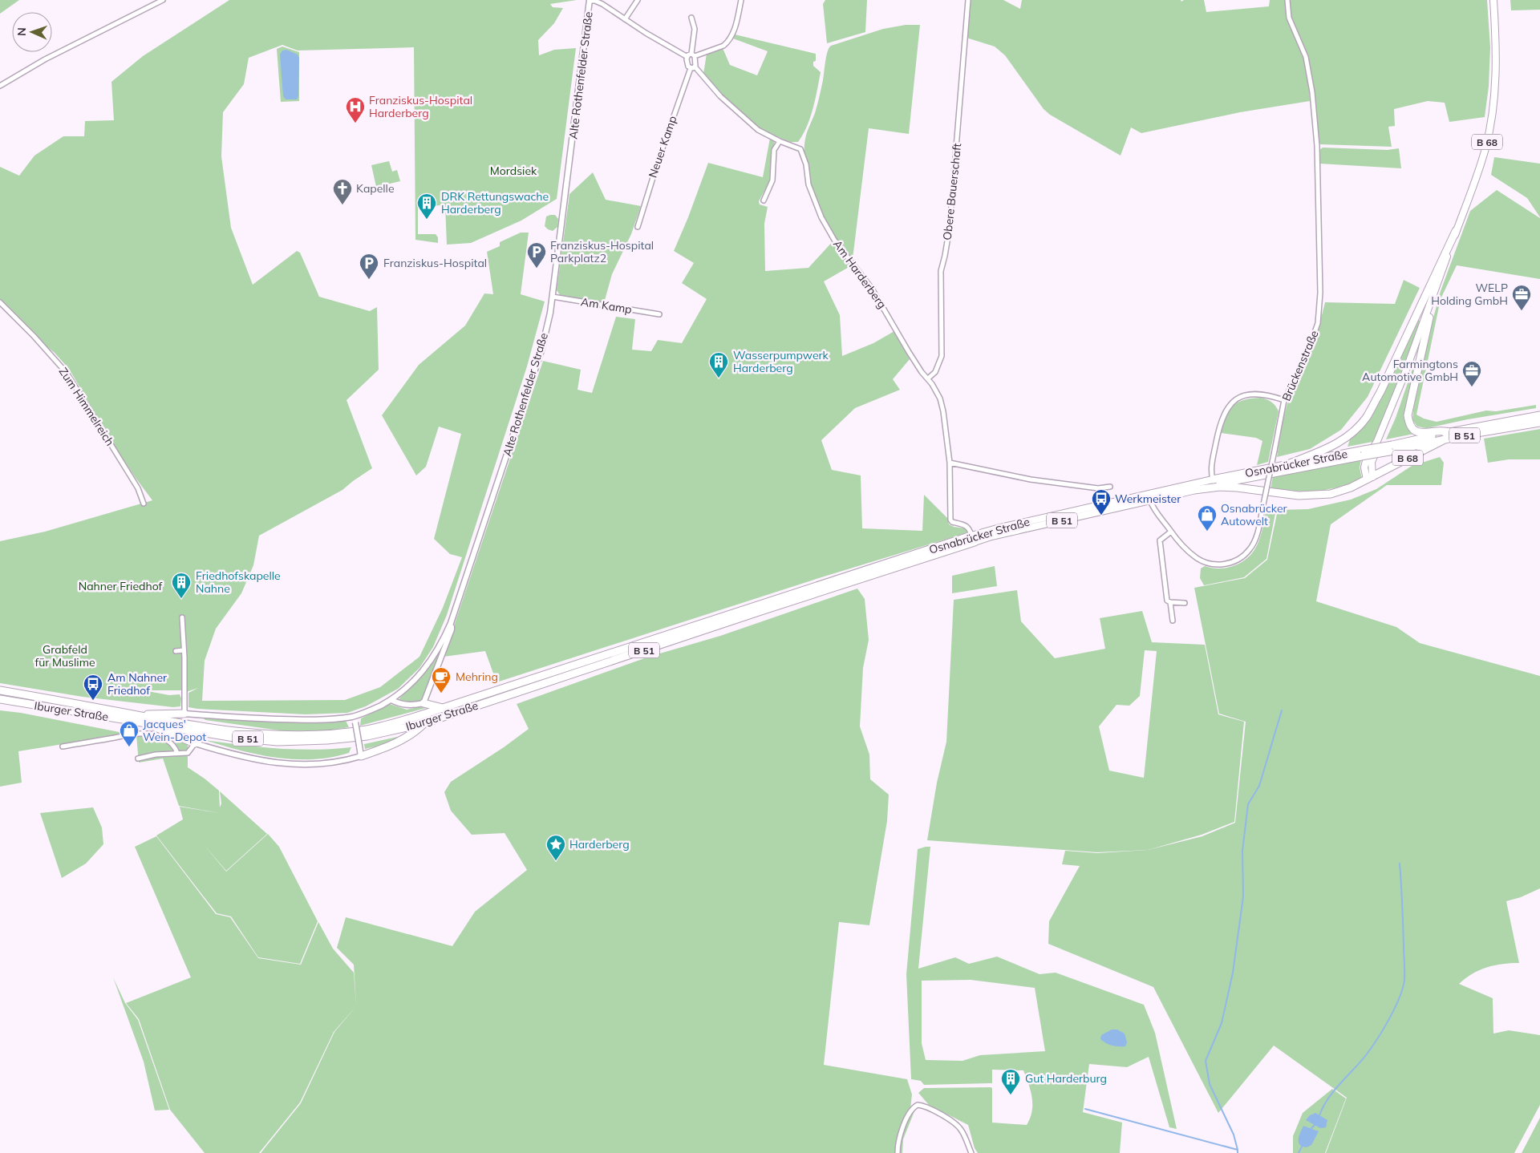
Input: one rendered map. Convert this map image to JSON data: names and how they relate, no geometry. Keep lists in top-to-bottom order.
{
  "streets": {
    "highway": [
      "B 68",
      "B 51",
      "Osnabrücker Straße",
      "Iburger Straße"
    ],
    "street": [
      "Alte Rothenfelder Straße",
      "Neuer Kamp",
      "Obere Bauerschaft",
      "Am Harderberg",
      "Am Kamp",
      "Brückenstraße",
      "Zum Himmelreich"
    ]
  },
  "crossings": [
    ["Alte Rothenfelder Straße", "Am Kamp"],
    ["B 68", "Osnabrücker Straße"],
    ["Neuer Kamp", "Am Harderberg"],
    ["Obere Bauerschaft", "Am Harderberg"],
    ["Am Harderberg", "Osnabrücker Straße"],
    ["Brückenstraße", "Osnabrücker Straße"],
    ["Osnabrücker Straße", "Iburger Straße"]
  ],
  "parks": ["Mordsiek", "Nahner Friedhof", "Grabfeld für Muslime"],
  "places": {
    "hospital": ["Franziskus-Hospital Harderberg"],
    "church": ["Kapelle"],
    "building": [
      "DRK Rettungswache Harderberg",
      "Wasserpumpwerk Harderberg",
      "Friedhofskapelle Nahne",
      "Gut Harderburg"
    ],
    "parking": ["Franziskus-Hospital Parkplatz2", "Franziskus-Hospital"],
    "office": ["WELP Holding GmbH", "Farmingtons Automotive GmbH"],
    "bus stop": ["Werkmeister", "Am Nahner Friedhof"],
    "shop": ["Osnabrücker Autowelt", "Jacques' Wein-Depot"],
    "cafe": ["Mehring"],
    "place": ["Harderberg"]
  },
  "north": "left"
}
